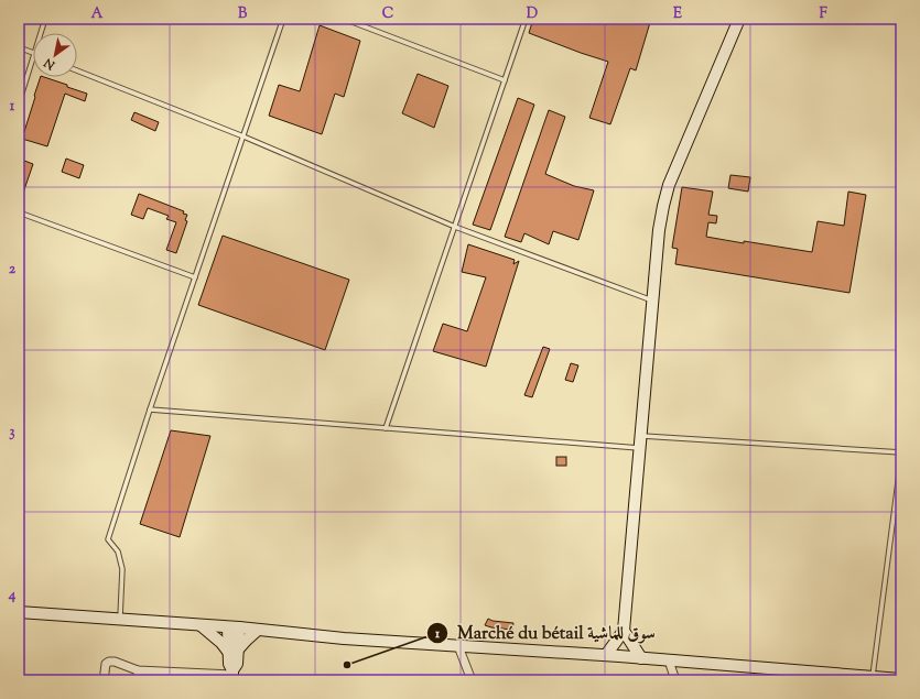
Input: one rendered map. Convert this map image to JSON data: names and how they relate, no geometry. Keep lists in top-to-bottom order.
{
  "places": ["Marché du bétail سوق للماشية"],
  "north": "bottom left",
  "grid": {
    "columns": [
      "A",
      "B",
      "C",
      "D",
      "E",
      "F"
    ],
    "rows": [
      "1",
      "2",
      "3",
      "4"
    ]
  }
}
